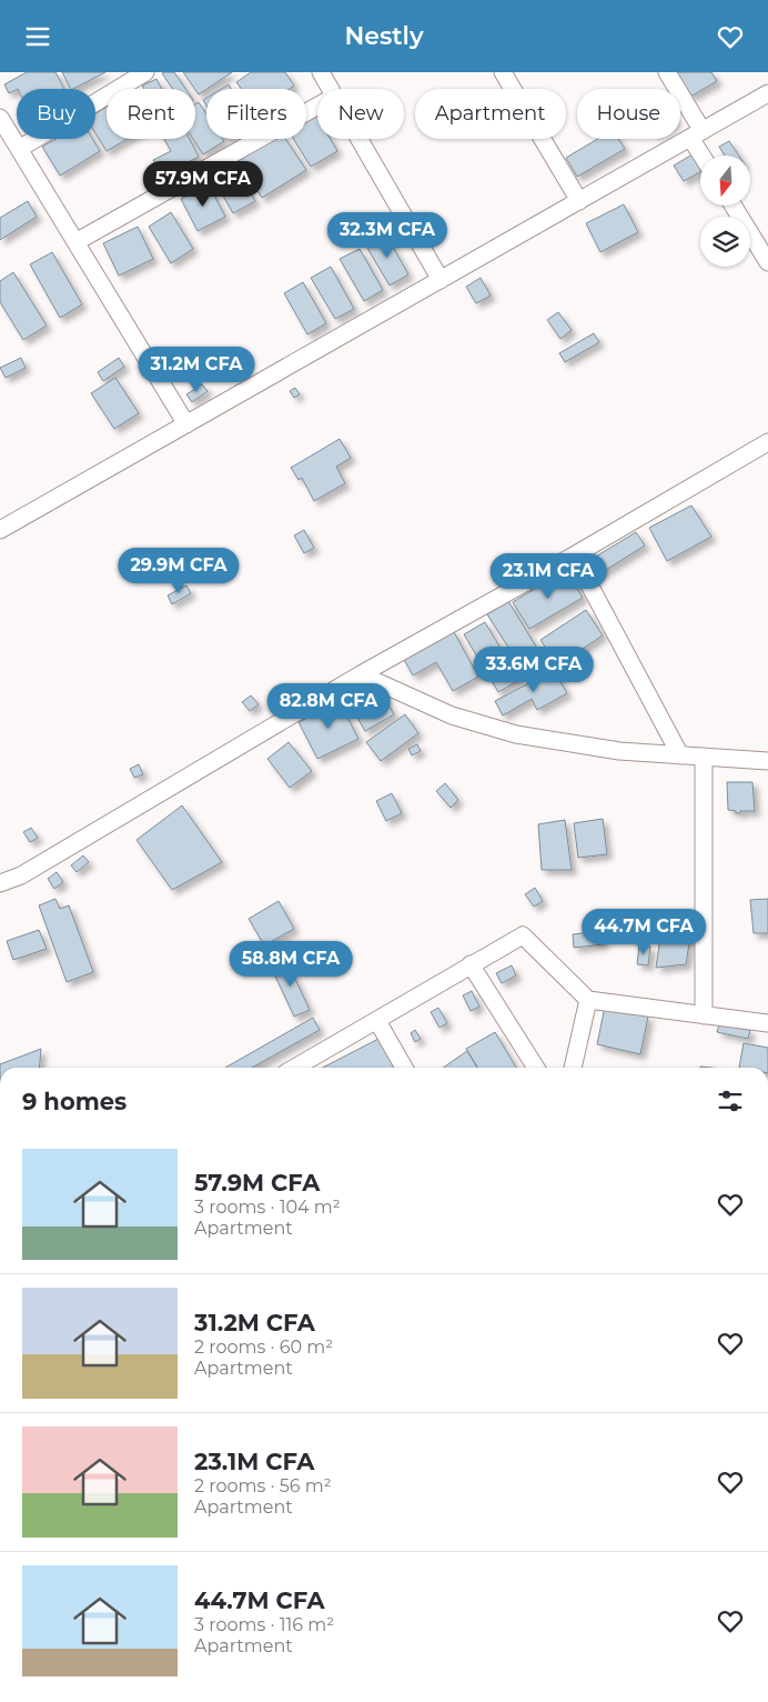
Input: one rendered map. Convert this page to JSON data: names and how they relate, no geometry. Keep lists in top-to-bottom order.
{
  "north": "bottom",
  "page": {
    "header": "Nestly",
    "chip": [
      "Buy",
      "Rent",
      "Filters",
      "New",
      "Apartment",
      "House"
    ],
    "price": [
      "57.9M CFA",
      "32.3M CFA",
      "31.2M CFA",
      "29.9M CFA",
      "23.1M CFA",
      "33.6M CFA",
      "82.8M CFA",
      "44.7M CFA",
      "58.8M CFA"
    ],
    "heading": "9 homes",
    "list": [
      {
        "name": "57.9M CFA",
        "note": "3 rooms · 104 m² · Apartment"
      },
      {
        "name": "31.2M CFA",
        "note": "2 rooms · 60 m² · Apartment"
      },
      {
        "name": "23.1M CFA",
        "note": "2 rooms · 56 m² · Apartment"
      },
      {
        "name": "44.7M CFA",
        "note": "3 rooms · 116 m² · Apartment"
      }
    ]
  }
}
